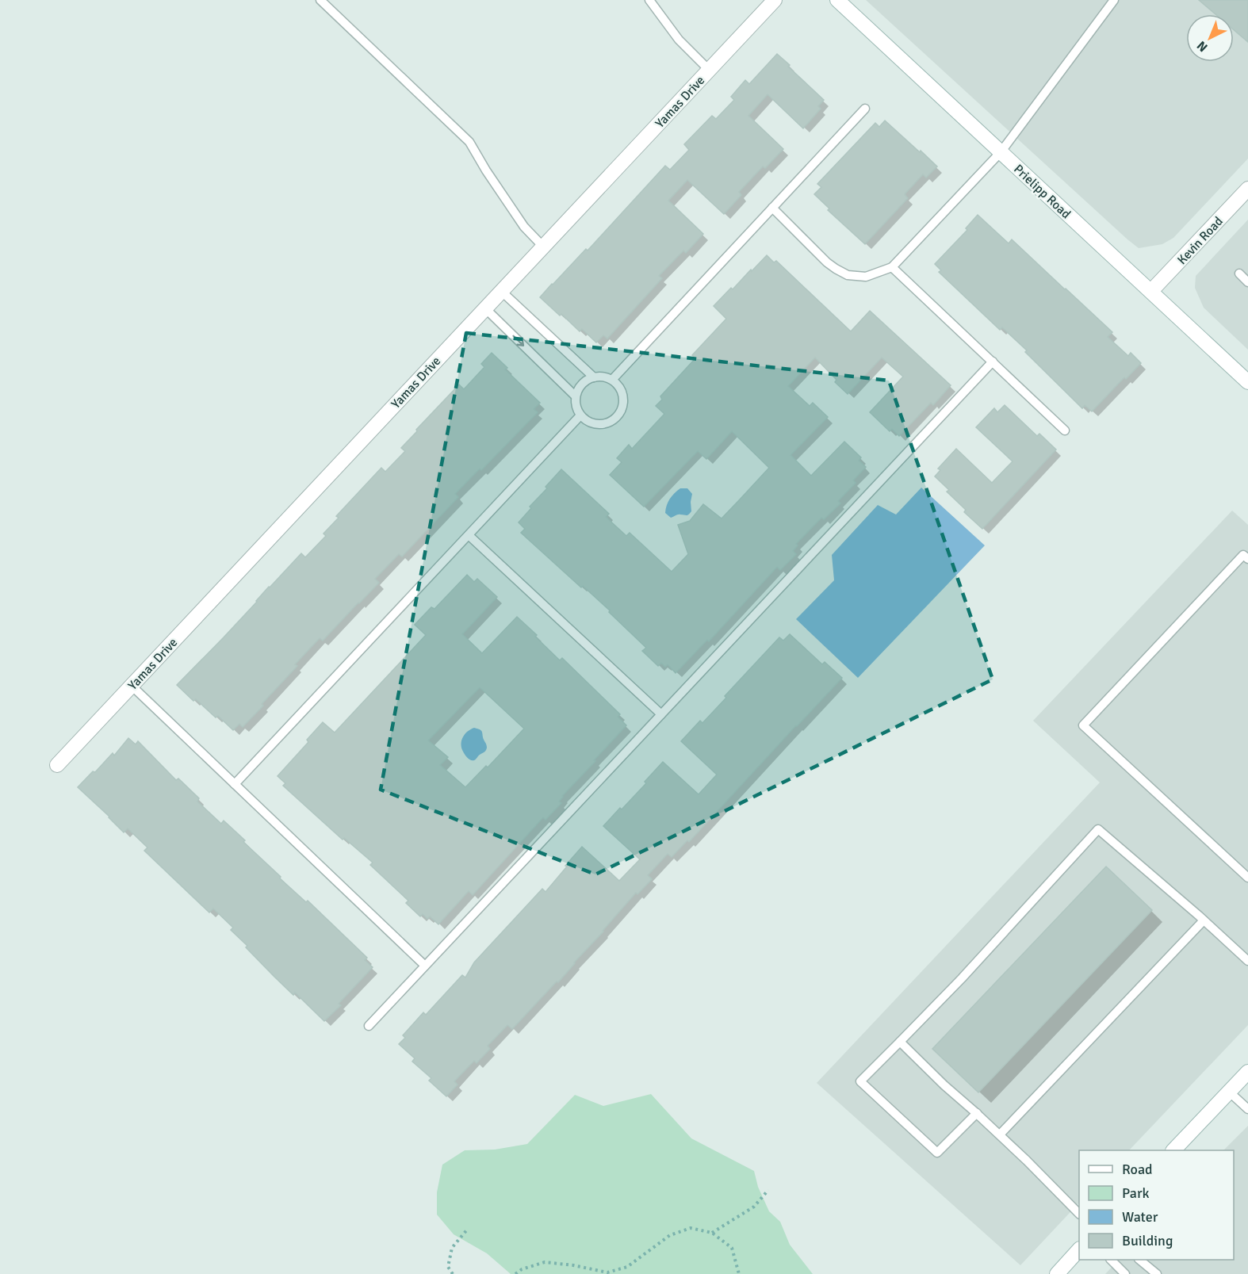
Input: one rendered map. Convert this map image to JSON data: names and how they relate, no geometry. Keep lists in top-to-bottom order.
{
  "streets": {
    "street": ["Yamas Drive", "Prielipp Road", "Kevin Road"]
  },
  "crossings": [
    ["Prielipp Road", "Kevin Road"]
  ],
  "legend": [
    "Road",
    "Park",
    "Water",
    "Building"
  ],
  "north": "bottom left"
}
